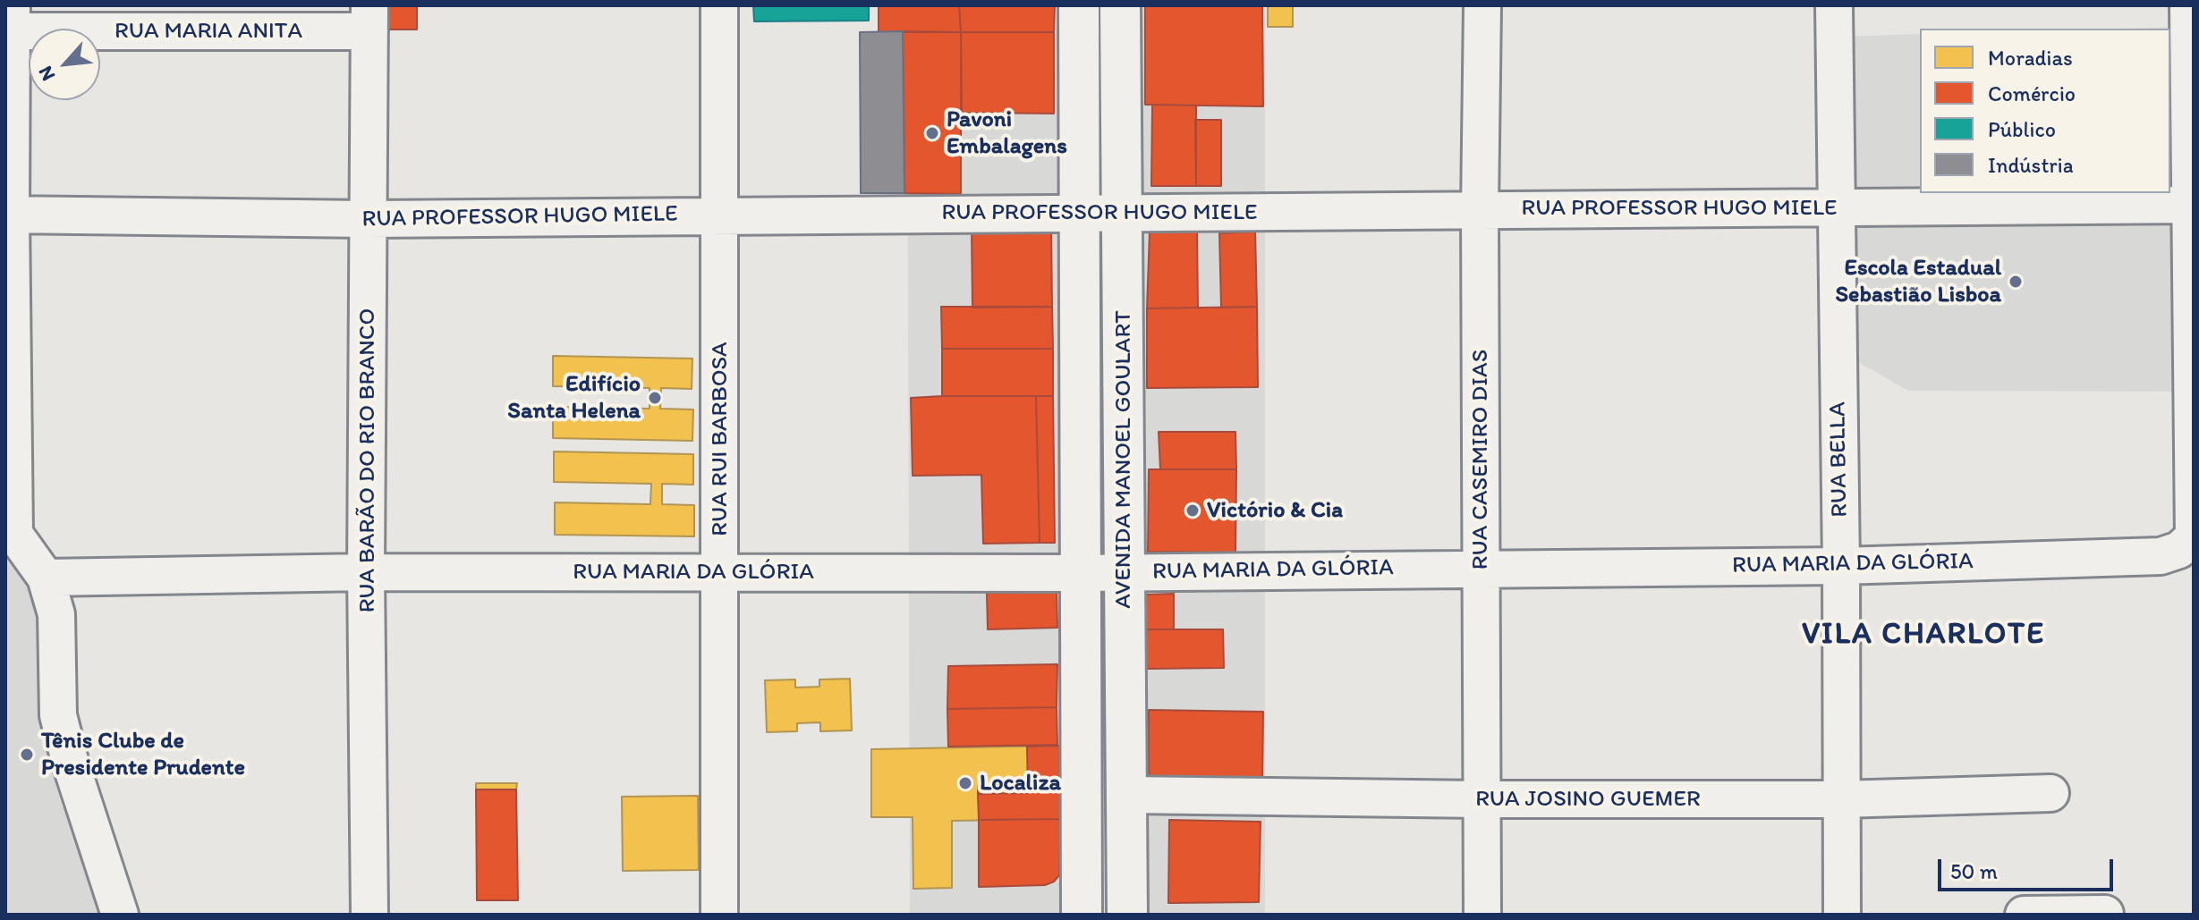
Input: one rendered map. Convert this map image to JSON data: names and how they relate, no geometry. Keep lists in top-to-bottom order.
{
  "streets": {
    "main road": ["AVENIDA MANOEL GOULART"],
    "street": [
      "RUA MARIA ANITA",
      "RUA PROFESSOR HUGO MIELE",
      "RUA RUI BARBOSA",
      "RUA CASEMIRO DIAS",
      "RUA BELLA",
      "RUA BARÃO DO RIO BRANCO",
      "RUA MARIA DA GLÓRIA",
      "RUA JOSINO GUEMER"
    ]
  },
  "crossings": [
    ["RUA MARIA ANITA", "RUA BARÃO DO RIO BRANCO"],
    ["RUA PROFESSOR HUGO MIELE", "RUA RUI BARBOSA"],
    ["RUA PROFESSOR HUGO MIELE", "AVENIDA MANOEL GOULART"],
    ["RUA PROFESSOR HUGO MIELE", "RUA CASEMIRO DIAS"],
    ["RUA PROFESSOR HUGO MIELE", "RUA BELLA"],
    ["RUA PROFESSOR HUGO MIELE", "RUA BARÃO DO RIO BRANCO"],
    ["RUA RUI BARBOSA", "RUA MARIA DA GLÓRIA"],
    ["AVENIDA MANOEL GOULART", "RUA MARIA DA GLÓRIA"],
    ["AVENIDA MANOEL GOULART", "RUA JOSINO GUEMER"],
    ["RUA CASEMIRO DIAS", "RUA MARIA DA GLÓRIA"],
    ["RUA CASEMIRO DIAS", "RUA JOSINO GUEMER"],
    ["RUA BELLA", "RUA MARIA DA GLÓRIA"],
    ["RUA BELLA", "RUA JOSINO GUEMER"],
    ["RUA BARÃO DO RIO BRANCO", "RUA MARIA DA GLÓRIA"]
  ],
  "districts": ["VILA CHARLOTE"],
  "places": [
    "Pavoni Embalagens",
    "Escola Estadual Sebastião Lisboa",
    "Edifício Santa Helena",
    "Victório & Cia",
    "Tênis Clube de Presidente Prudente",
    "Localiza"
  ],
  "legend": [
    "Moradias",
    "Comércio",
    "Público",
    "Indústria"
  ],
  "scale_bar": "50 m",
  "north": "bottom left"
}
